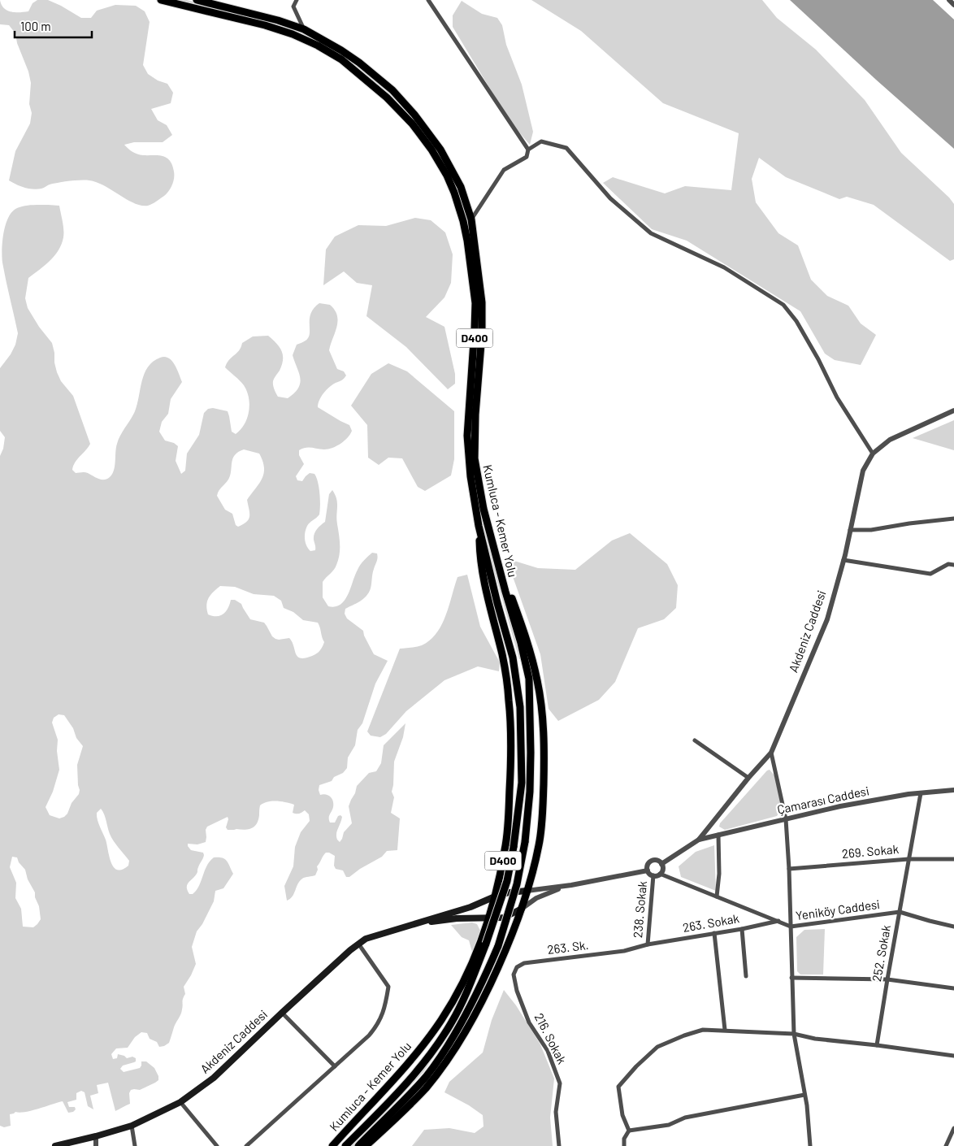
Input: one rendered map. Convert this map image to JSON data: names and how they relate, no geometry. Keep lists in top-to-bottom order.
{
  "streets": {
    "highway": ["D400", "Kumluca - Kemer Yolu"],
    "main road": ["Akdeniz Caddesi"],
    "street": [
      "Çamarası Caddesi",
      "269. Sokak",
      "238. Sokak",
      "Yeniköy Caddesi",
      "263. Sokak",
      "263. Sk.",
      "252. Sokak",
      "216. Sokak"
    ]
  },
  "crossings": [
    ["Kumluca - Kemer Yolu", "Akdeniz Caddesi"],
    ["Akdeniz Caddesi", "Çamarası Caddesi"],
    ["Akdeniz Caddesi", "238. Sokak"],
    ["Akdeniz Caddesi", "Yeniköy Caddesi"],
    ["Çamarası Caddesi", "252. Sokak"],
    ["269. Sokak", "252. Sokak"],
    ["238. Sokak", "Yeniköy Caddesi"],
    ["238. Sokak", "263. Sokak"],
    ["238. Sokak", "263. Sk."],
    ["Yeniköy Caddesi", "263. Sokak"],
    ["Yeniköy Caddesi", "252. Sokak"],
    ["263. Sokak", "263. Sk."],
    ["263. Sk.", "216. Sokak"]
  ],
  "scale_bar": "100 m"
}
